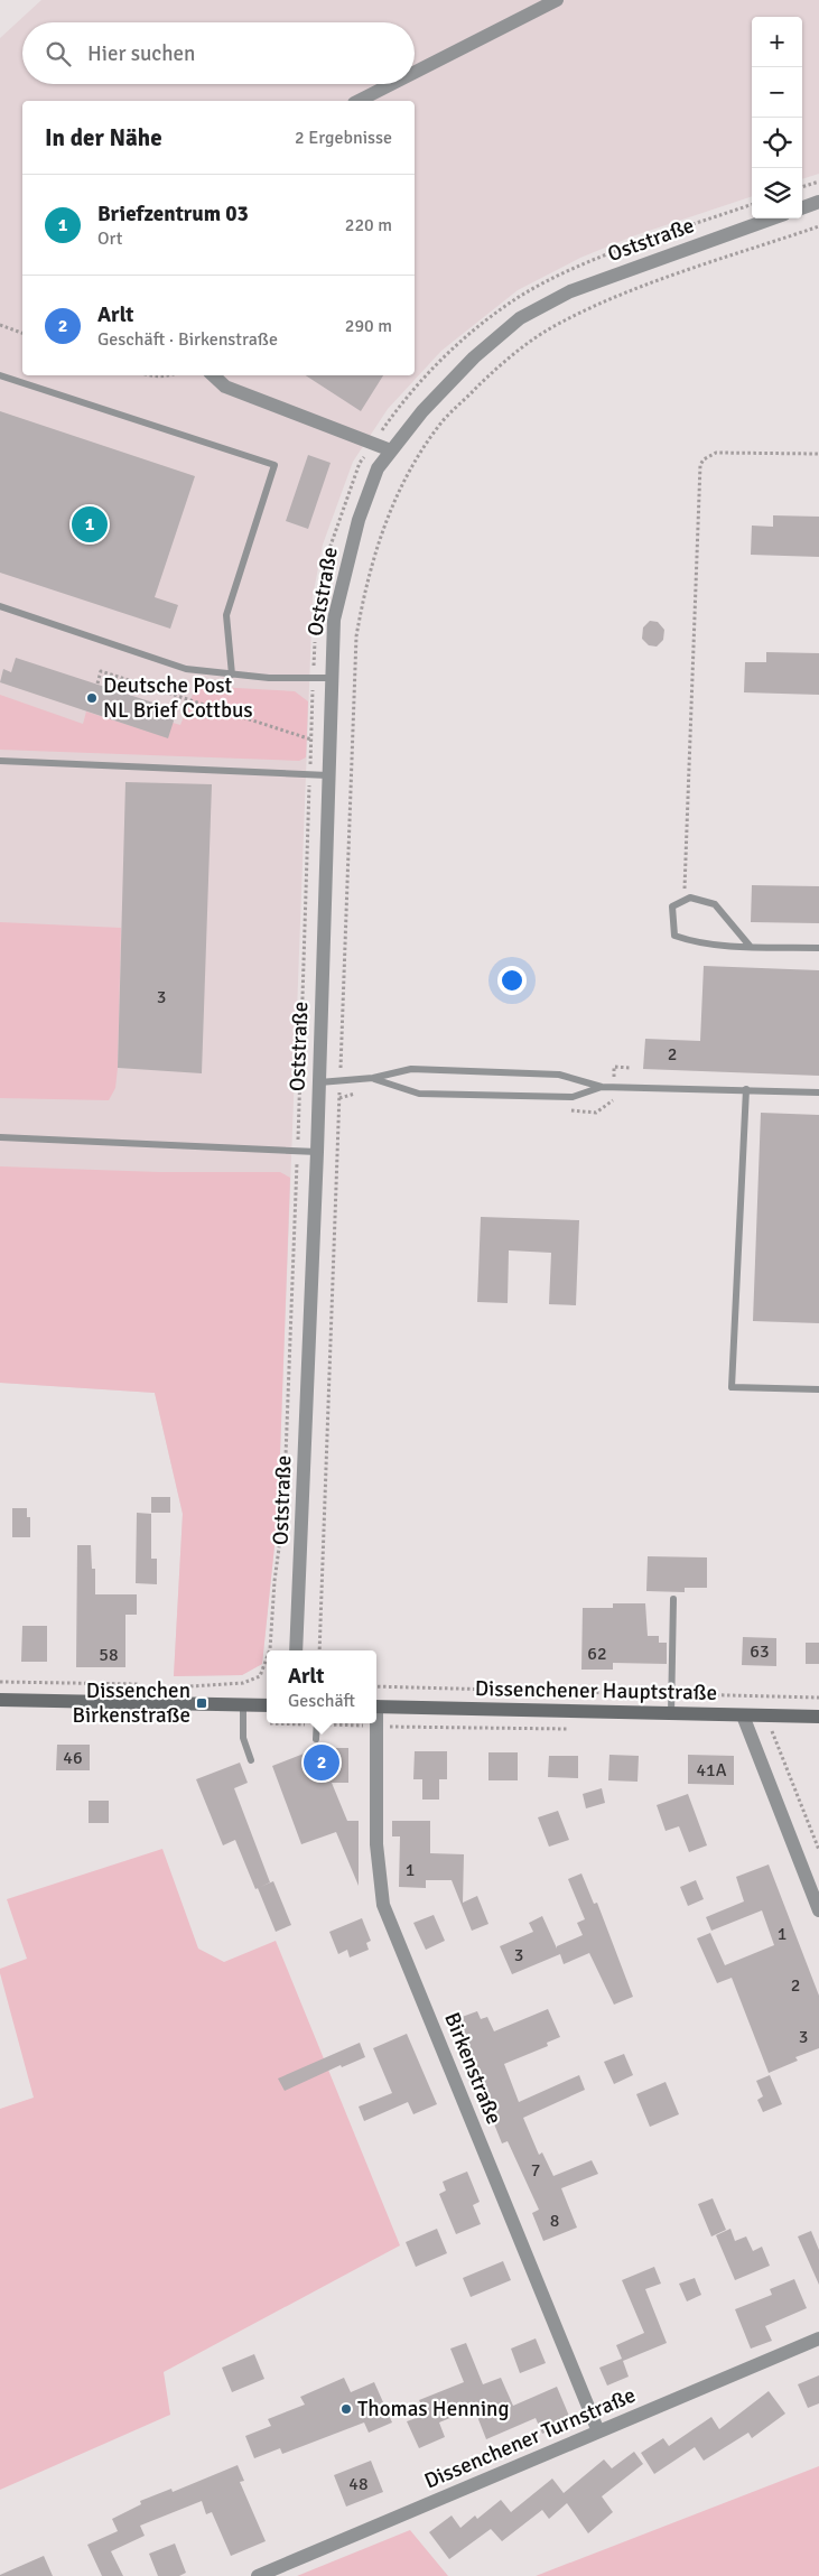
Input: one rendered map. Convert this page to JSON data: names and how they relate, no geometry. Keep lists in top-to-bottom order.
{
  "streets": {
    "main road": ["Dissenchener Hauptstraße"],
    "street": ["Oststraße", "Birkenstraße", "Dissenchener Turnstraße"]
  },
  "crossings": [
    ["Birkenstraße", "Dissenchener Turnstraße"]
  ],
  "places": {
    "other": ["Deutsche Post NL Brief Cottbus", "Thomas Henning"],
    "transit": ["Dissenchen Birkenstraße"]
  },
  "house_numbers": [
    "3",
    "2",
    "63",
    "62",
    "58",
    "46",
    "41A",
    "1",
    "1",
    "3",
    "2",
    "3",
    "7",
    "8",
    "48"
  ],
  "page": {
    "map_buttons": ["+", "−"],
    "search": "Hier suchen",
    "heading": ["In der Nähe", "2 Ergebnisse"],
    "list": [
      {
        "mark": "1",
        "name": "Briefzentrum 03",
        "note": "Ort",
        "value": "220 m"
      },
      {
        "mark": "2",
        "name": "Arlt",
        "note": "Geschäft · Birkenstraße",
        "value": "290 m"
      }
    ],
    "pins": ["1", "2"],
    "popup": ["Arlt", "Geschäft"]
  }
}
